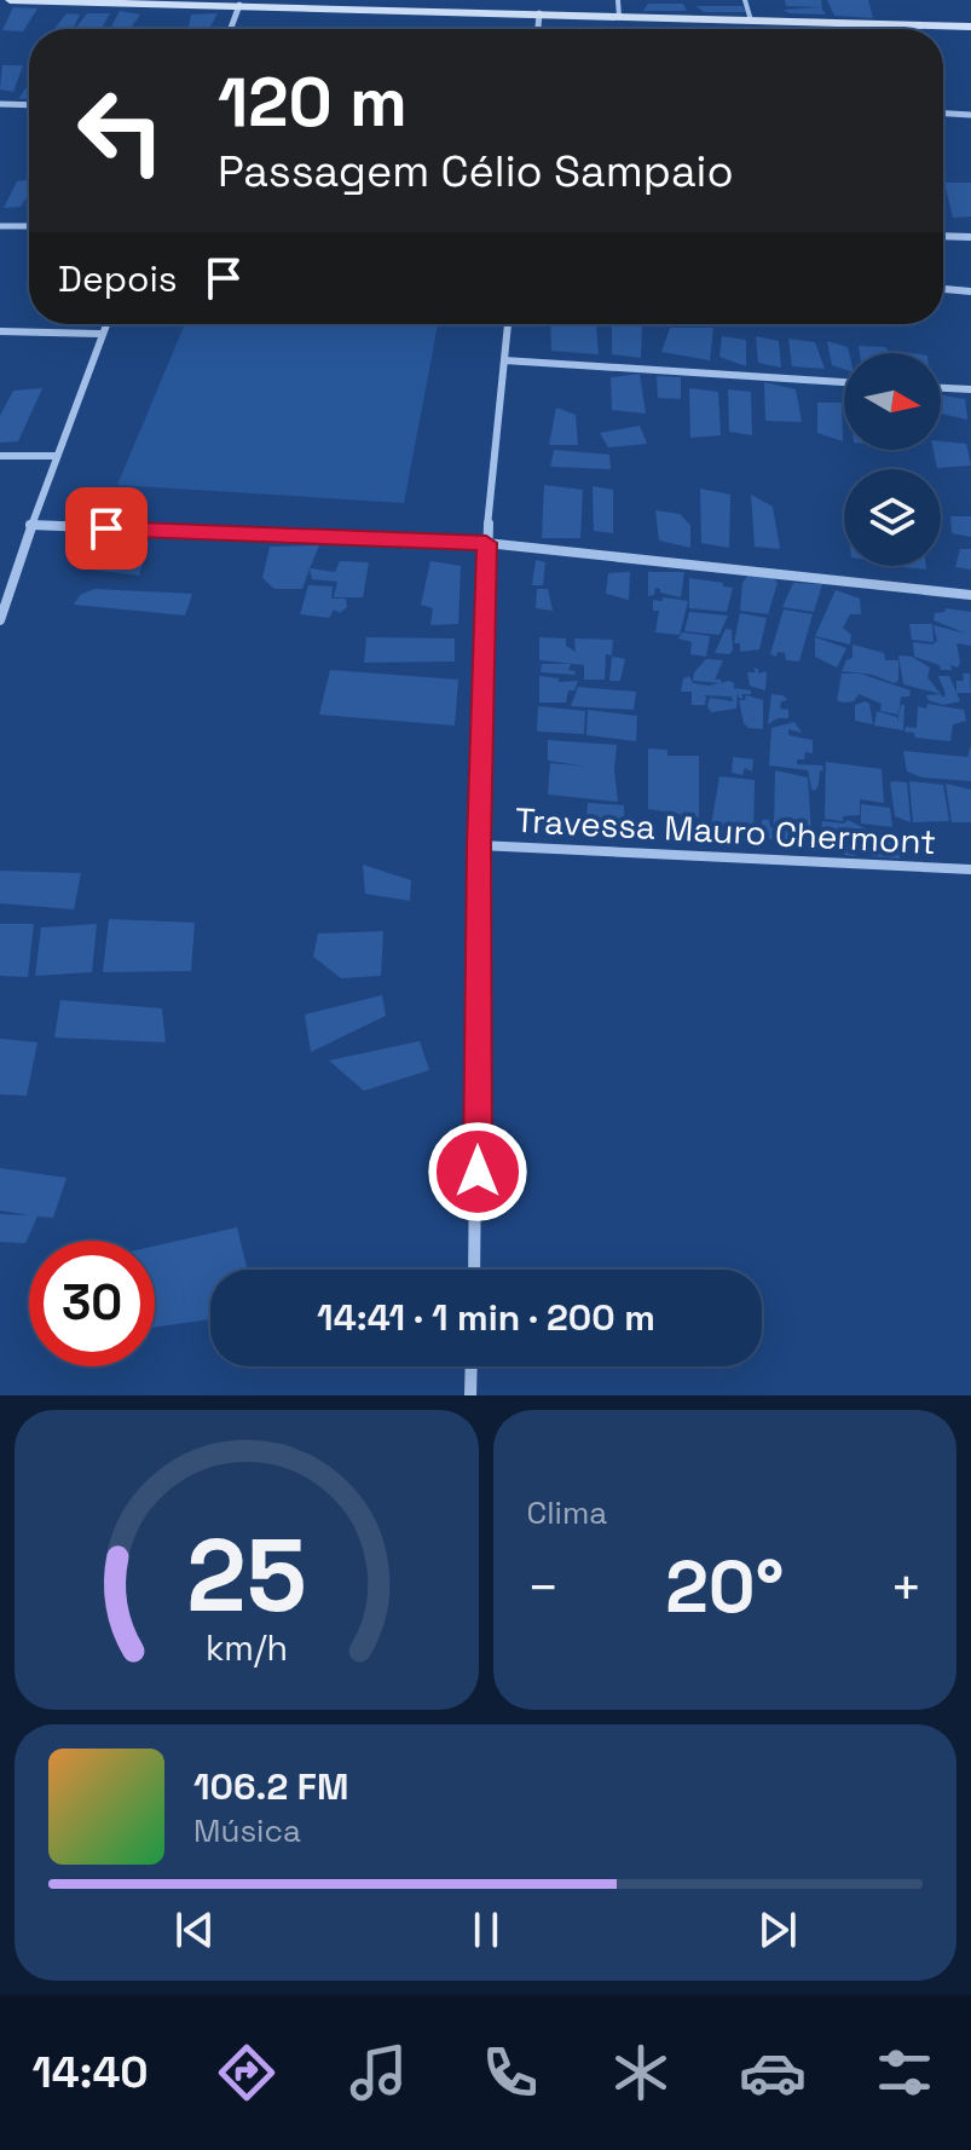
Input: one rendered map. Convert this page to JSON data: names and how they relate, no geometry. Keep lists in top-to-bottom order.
{
  "streets": {
    "street": ["Travessa Mauro Chermont"]
  },
  "north": "right",
  "page": {
    "turn": ["120 m", "Passagem Célio Sampaio"],
    "then": "Depois",
    "limit": "30",
    "trip": "14:41 · 1 min · 200 m",
    "tile": "Clima",
    "heat": ["−", "20°", "+"],
    "song": ["106.2 FM", "Música"],
    "tabs": "14:40",
    "gauge": ["25", "km/h"]
  }
}
